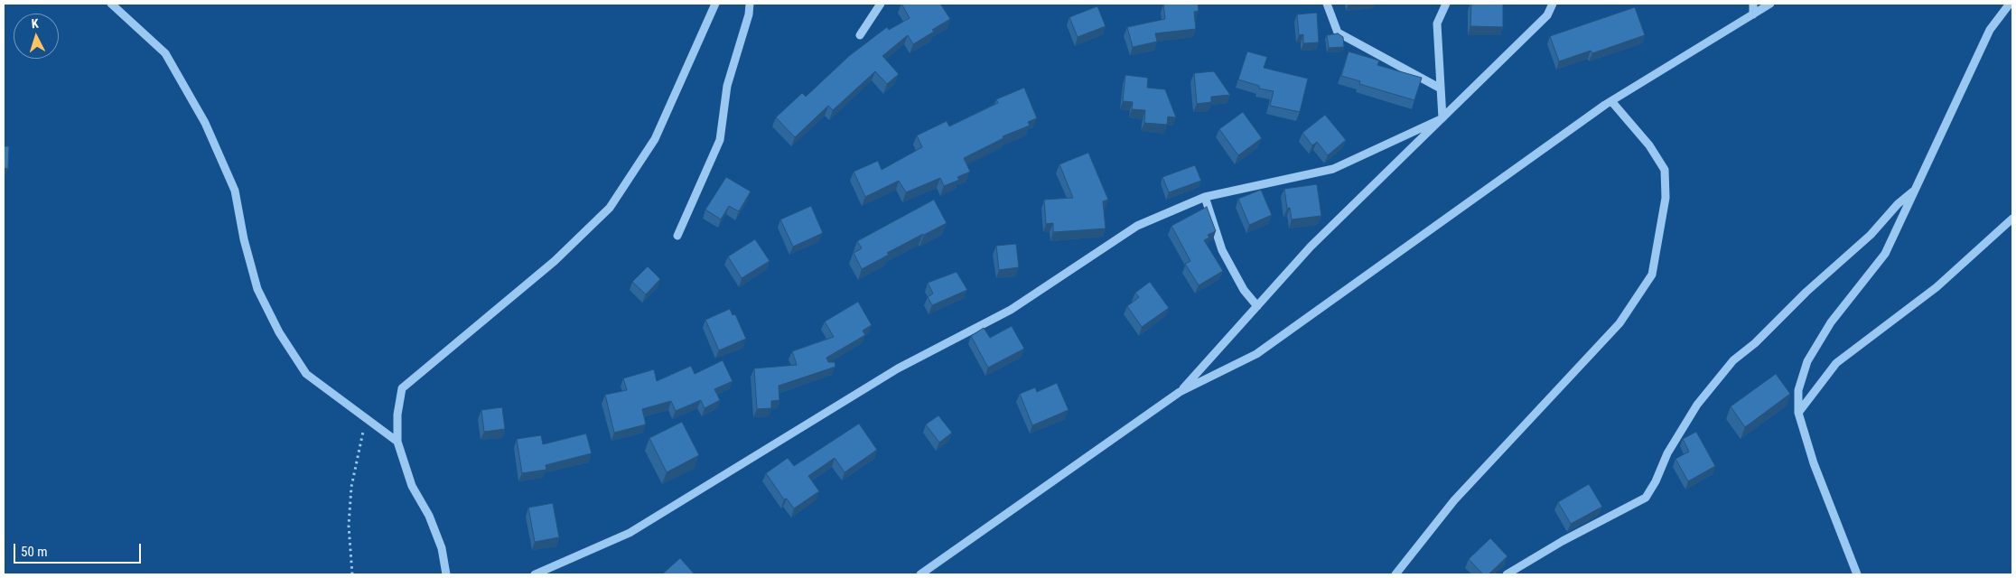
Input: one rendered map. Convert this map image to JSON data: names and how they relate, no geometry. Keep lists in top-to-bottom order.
{
  "scale_bar": "50 m",
  "north": "top"
}
